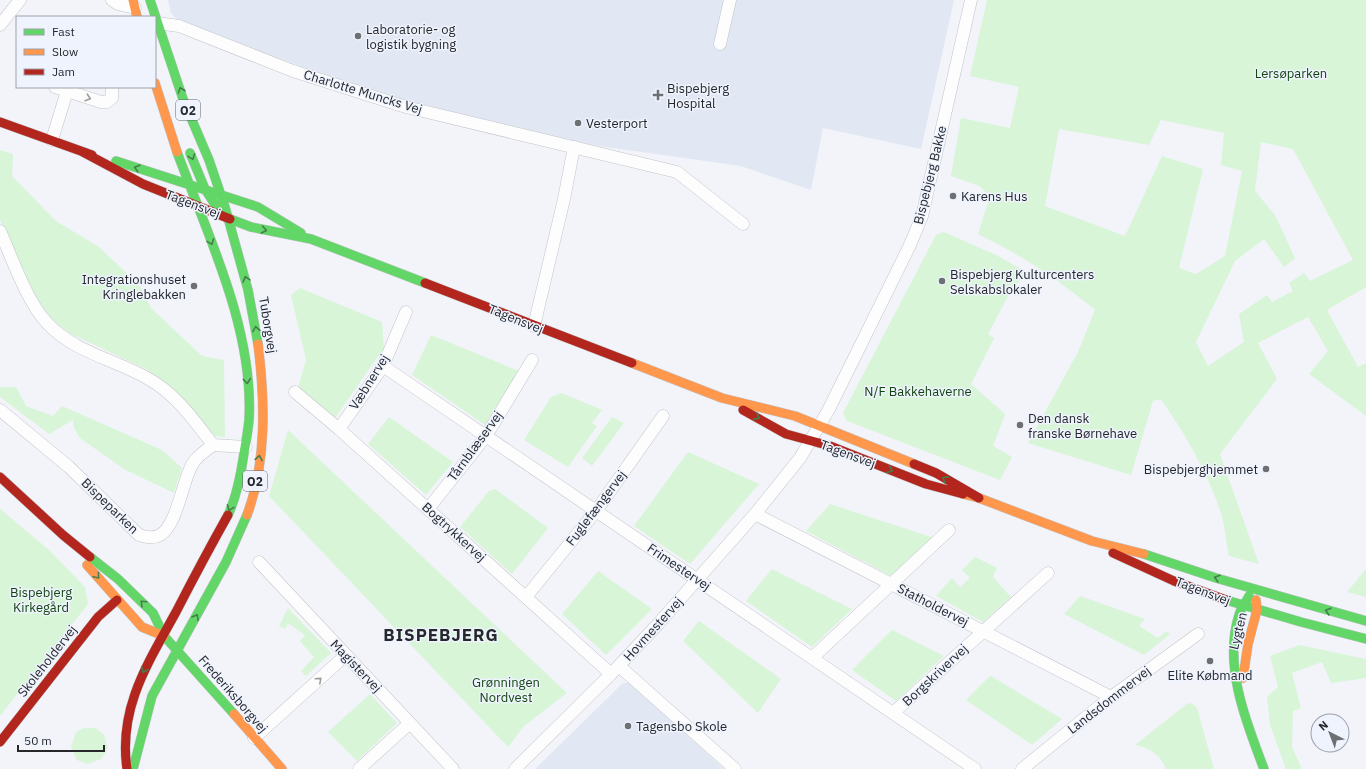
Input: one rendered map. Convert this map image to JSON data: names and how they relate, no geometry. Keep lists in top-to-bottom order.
{
  "streets": {
    "street": [
      "Charlotte Muncks Vej",
      "O2",
      "Bispebjerg Bakke",
      "Tagensvej",
      "Tuborgvej",
      "Væbnervej",
      "Tårnblæservej",
      "Bispeparken",
      "Fuglefængervej",
      "Bogtrykkervej",
      "Frimestervej",
      "Statholdervej",
      "Hovmestervej",
      "Lygten",
      "Skoleholdervej",
      "Magistervej",
      "Borgskrivervej",
      "Frederiksborgvej",
      "Landsdommervej"
    ]
  },
  "crossings": [
    ["Charlotte Muncks Vej", "Tuborgvej"],
    ["O2", "Tagensvej"],
    ["O2", "Tuborgvej"],
    ["O2", "Frederiksborgvej"],
    ["Bispebjerg Bakke", "Tagensvej"],
    ["Bispebjerg Bakke", "Hovmestervej"],
    ["Tagensvej", "Tuborgvej"],
    ["Tagensvej", "Hovmestervej"],
    ["Tagensvej", "Lygten"],
    ["Tuborgvej", "Frederiksborgvej"],
    ["Væbnervej", "Bogtrykkervej"],
    ["Væbnervej", "Frimestervej"],
    ["Tårnblæservej", "Bogtrykkervej"],
    ["Tårnblæservej", "Frimestervej"],
    ["Fuglefængervej", "Bogtrykkervej"],
    ["Fuglefængervej", "Frimestervej"],
    ["Bogtrykkervej", "Hovmestervej"],
    ["Frimestervej", "Hovmestervej"],
    ["Frimestervej", "Borgskrivervej"],
    ["Statholdervej", "Hovmestervej"],
    ["Statholdervej", "Borgskrivervej"],
    ["Statholdervej", "Landsdommervej"],
    ["Skoleholdervej", "Frederiksborgvej"]
  ],
  "districts": ["BISPEBJERG"],
  "parks": [
    "Lersøparken",
    "N/F Bakkehaverne",
    "Bispebjerg Kirkegård",
    "Grønningen Nordvest"
  ],
  "places": {
    "other": [
      "Laboratorie- og logistik bygning",
      "Vesterport",
      "Karens Hus",
      "Bispebjerg Kulturcenters Selskabslokaler",
      "Integrationshuset Kringlebakken",
      "Den dansk franske Børnehave",
      "Bispebjerghjemmet",
      "Elite Købmand",
      "Tagensbo Skole"
    ],
    "health": ["Bispebjerg Hospital"]
  },
  "legend": ["Fast", "Slow", "Jam"],
  "scale_bar": "50 m",
  "north": "top left"
}
